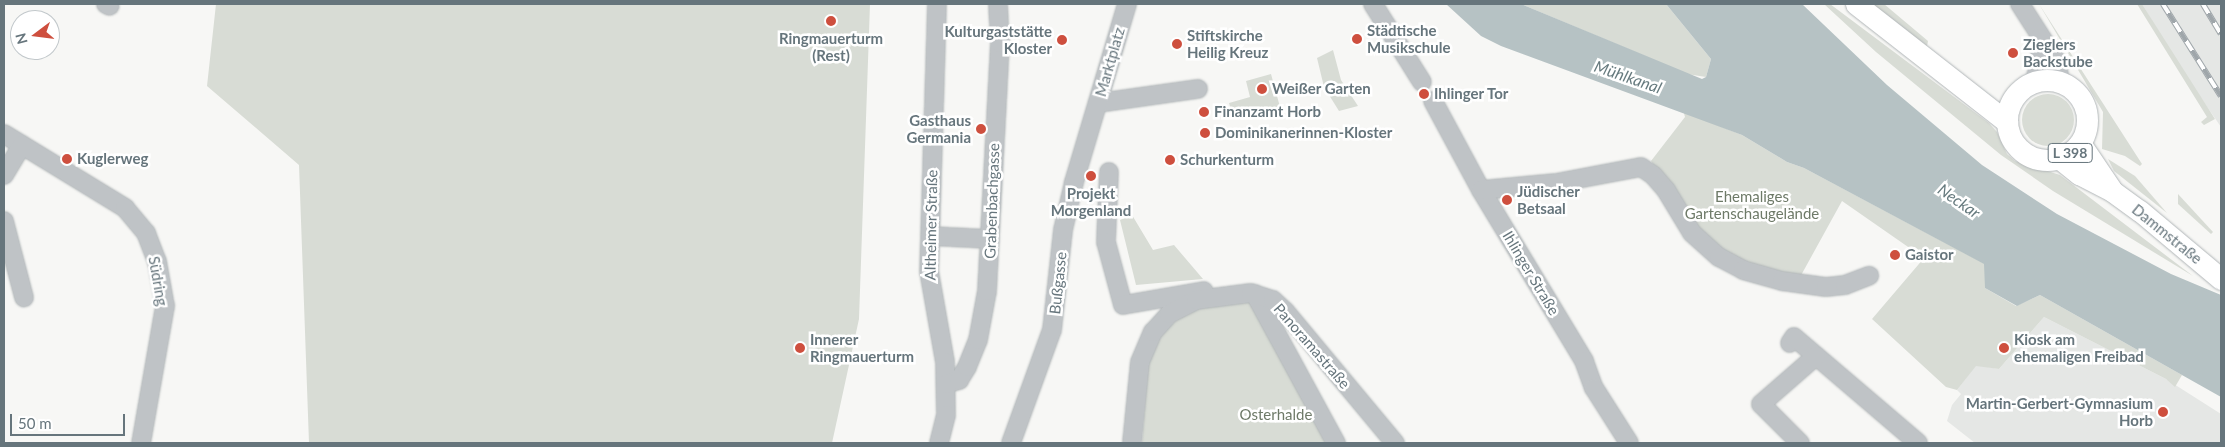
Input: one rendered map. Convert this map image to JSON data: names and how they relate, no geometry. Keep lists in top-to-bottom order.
{
  "streets": {
    "main road": ["L 398", "Dammstraße"],
    "street": [
      "Marktplatz",
      "Grabenbachgasse",
      "Altheimer Straße",
      "Ihlinger Straße",
      "Südring",
      "Bußgasse",
      "Panoramastraße"
    ]
  },
  "crossings": [
    ["Marktplatz", "Bußgasse"],
    ["L 398", "Dammstraße"],
    ["Grabenbachgasse", "Altheimer Straße"]
  ],
  "water": ["Mühlkanal", "Neckar"],
  "parks": ["Ehemaliges Gartenschaugelände", "Osterhalde"],
  "places": [
    "Ringmauerturm (Rest)",
    "Städtische Musikschule",
    "Kulturgaststätte Kloster",
    "Stiftskirche Heilig Kreuz",
    "Zieglers Backstube",
    "Weißer Garten",
    "Ihlinger Tor",
    "Finanzamt Horb",
    "Gasthaus Germania",
    "Dominikanerinnen-Kloster",
    "Kuglerweg",
    "Schurkenturm",
    "Projekt Morgenland",
    "Jüdischer Betsaal",
    "Gaistor",
    "Innerer Ringmauerturm",
    "Kiosk am ehemaligen Freibad",
    "Martin-Gerbert-Gymnasium Horb"
  ],
  "scale_bar": "50 m",
  "north": "left"
}
